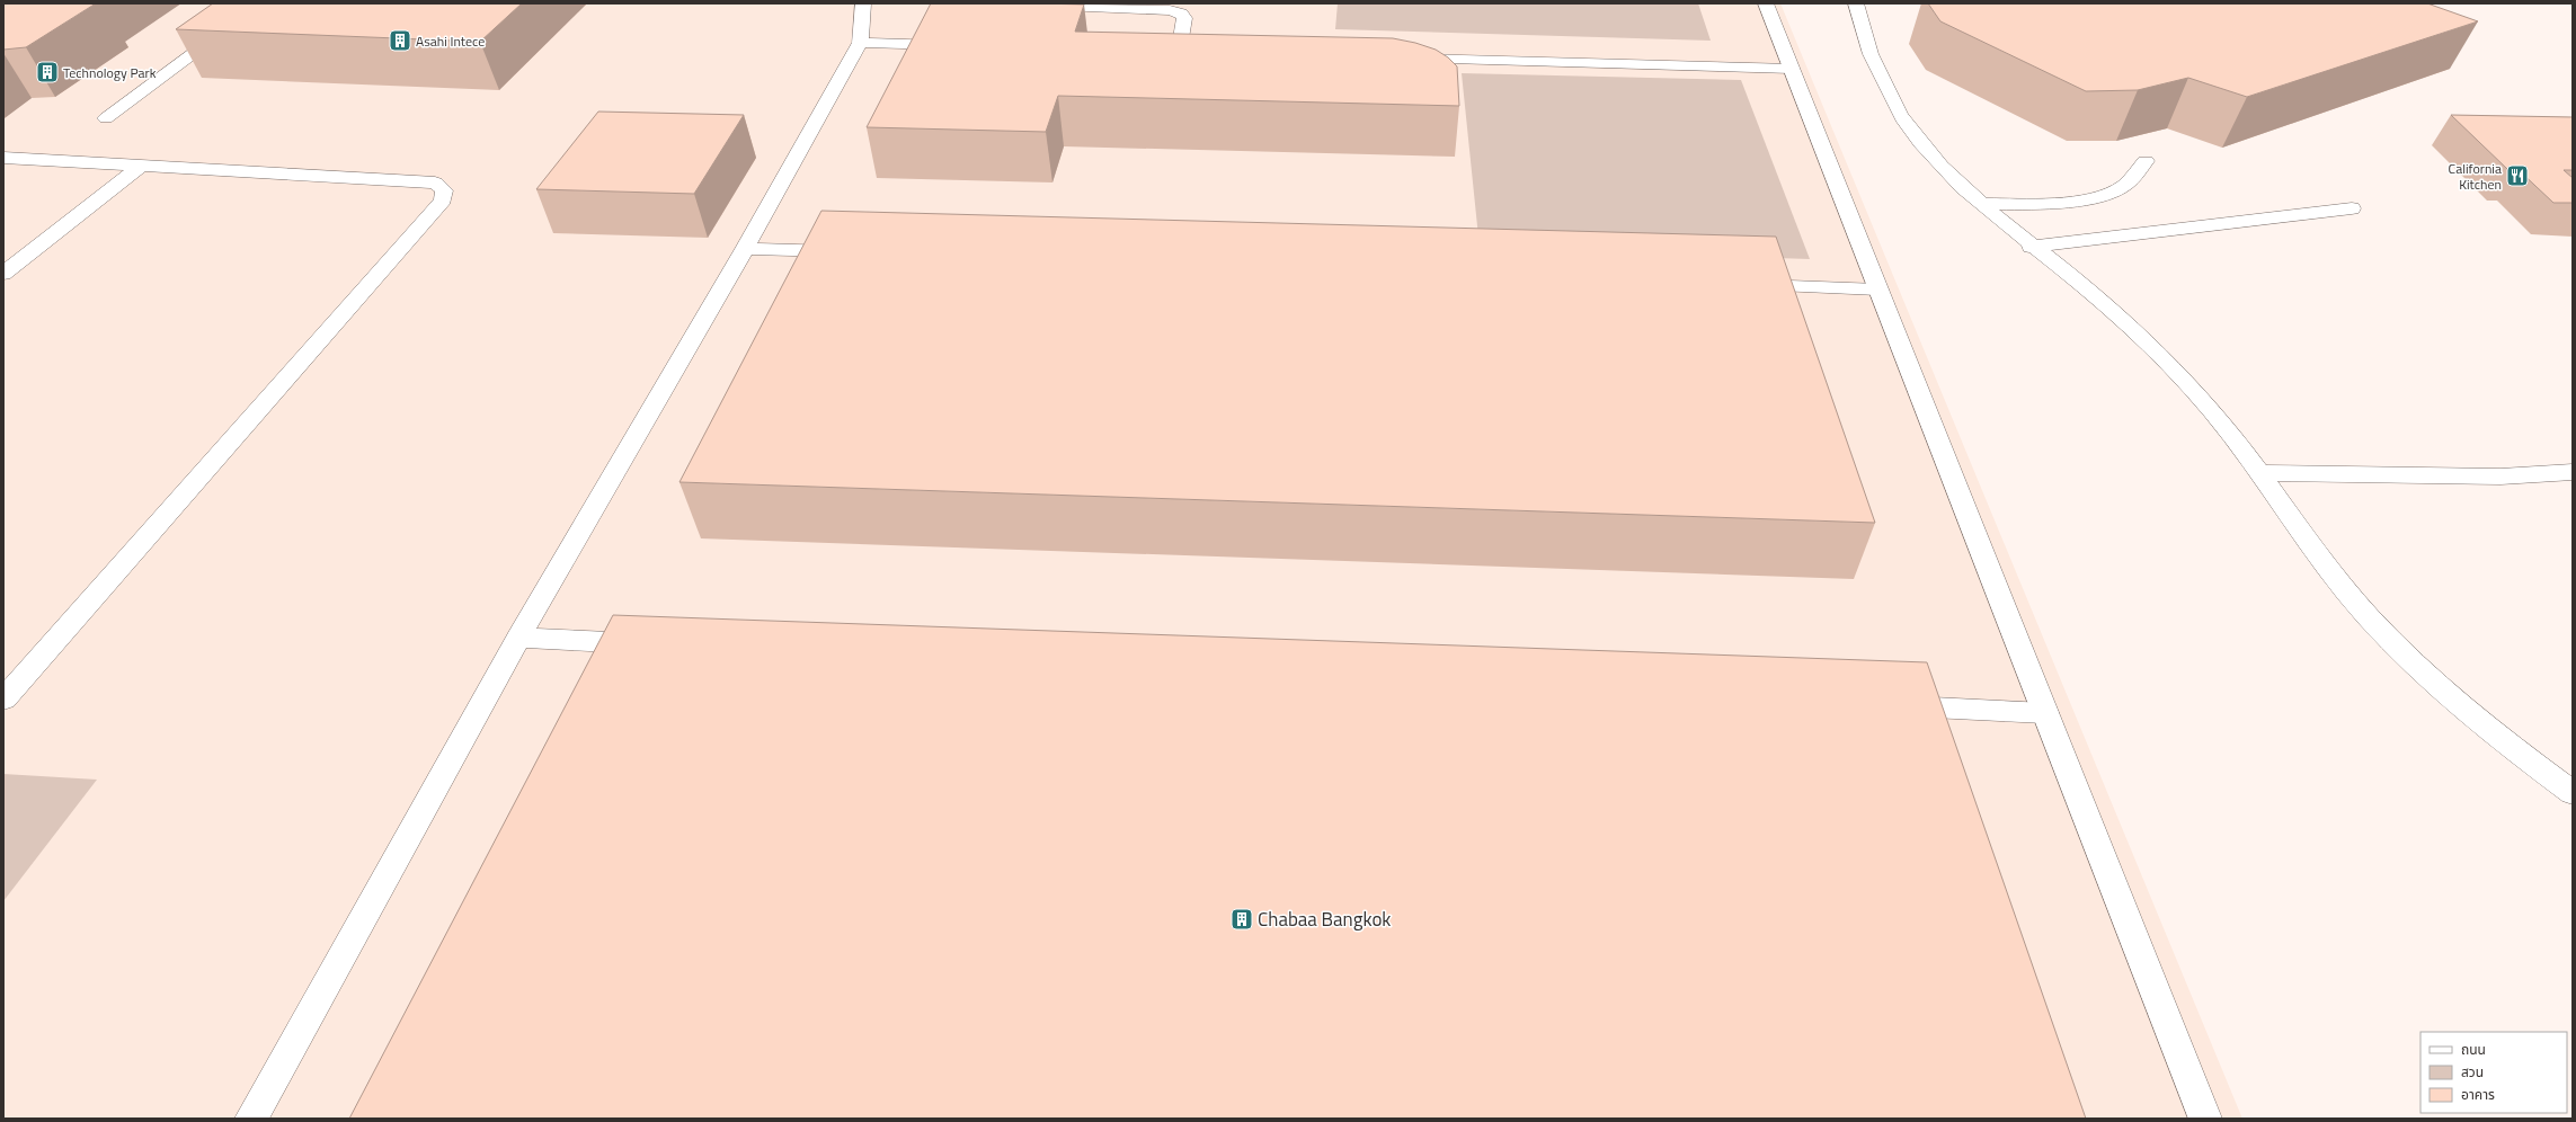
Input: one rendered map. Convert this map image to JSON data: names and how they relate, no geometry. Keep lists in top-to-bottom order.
{
  "places": {
    "building": ["Asahi Intece", "Technology Park", "Chabaa Bangkok"],
    "restaurant": ["California Kitchen"]
  },
  "legend": ["ถนน", "สวน", "อาคาร"]
}
